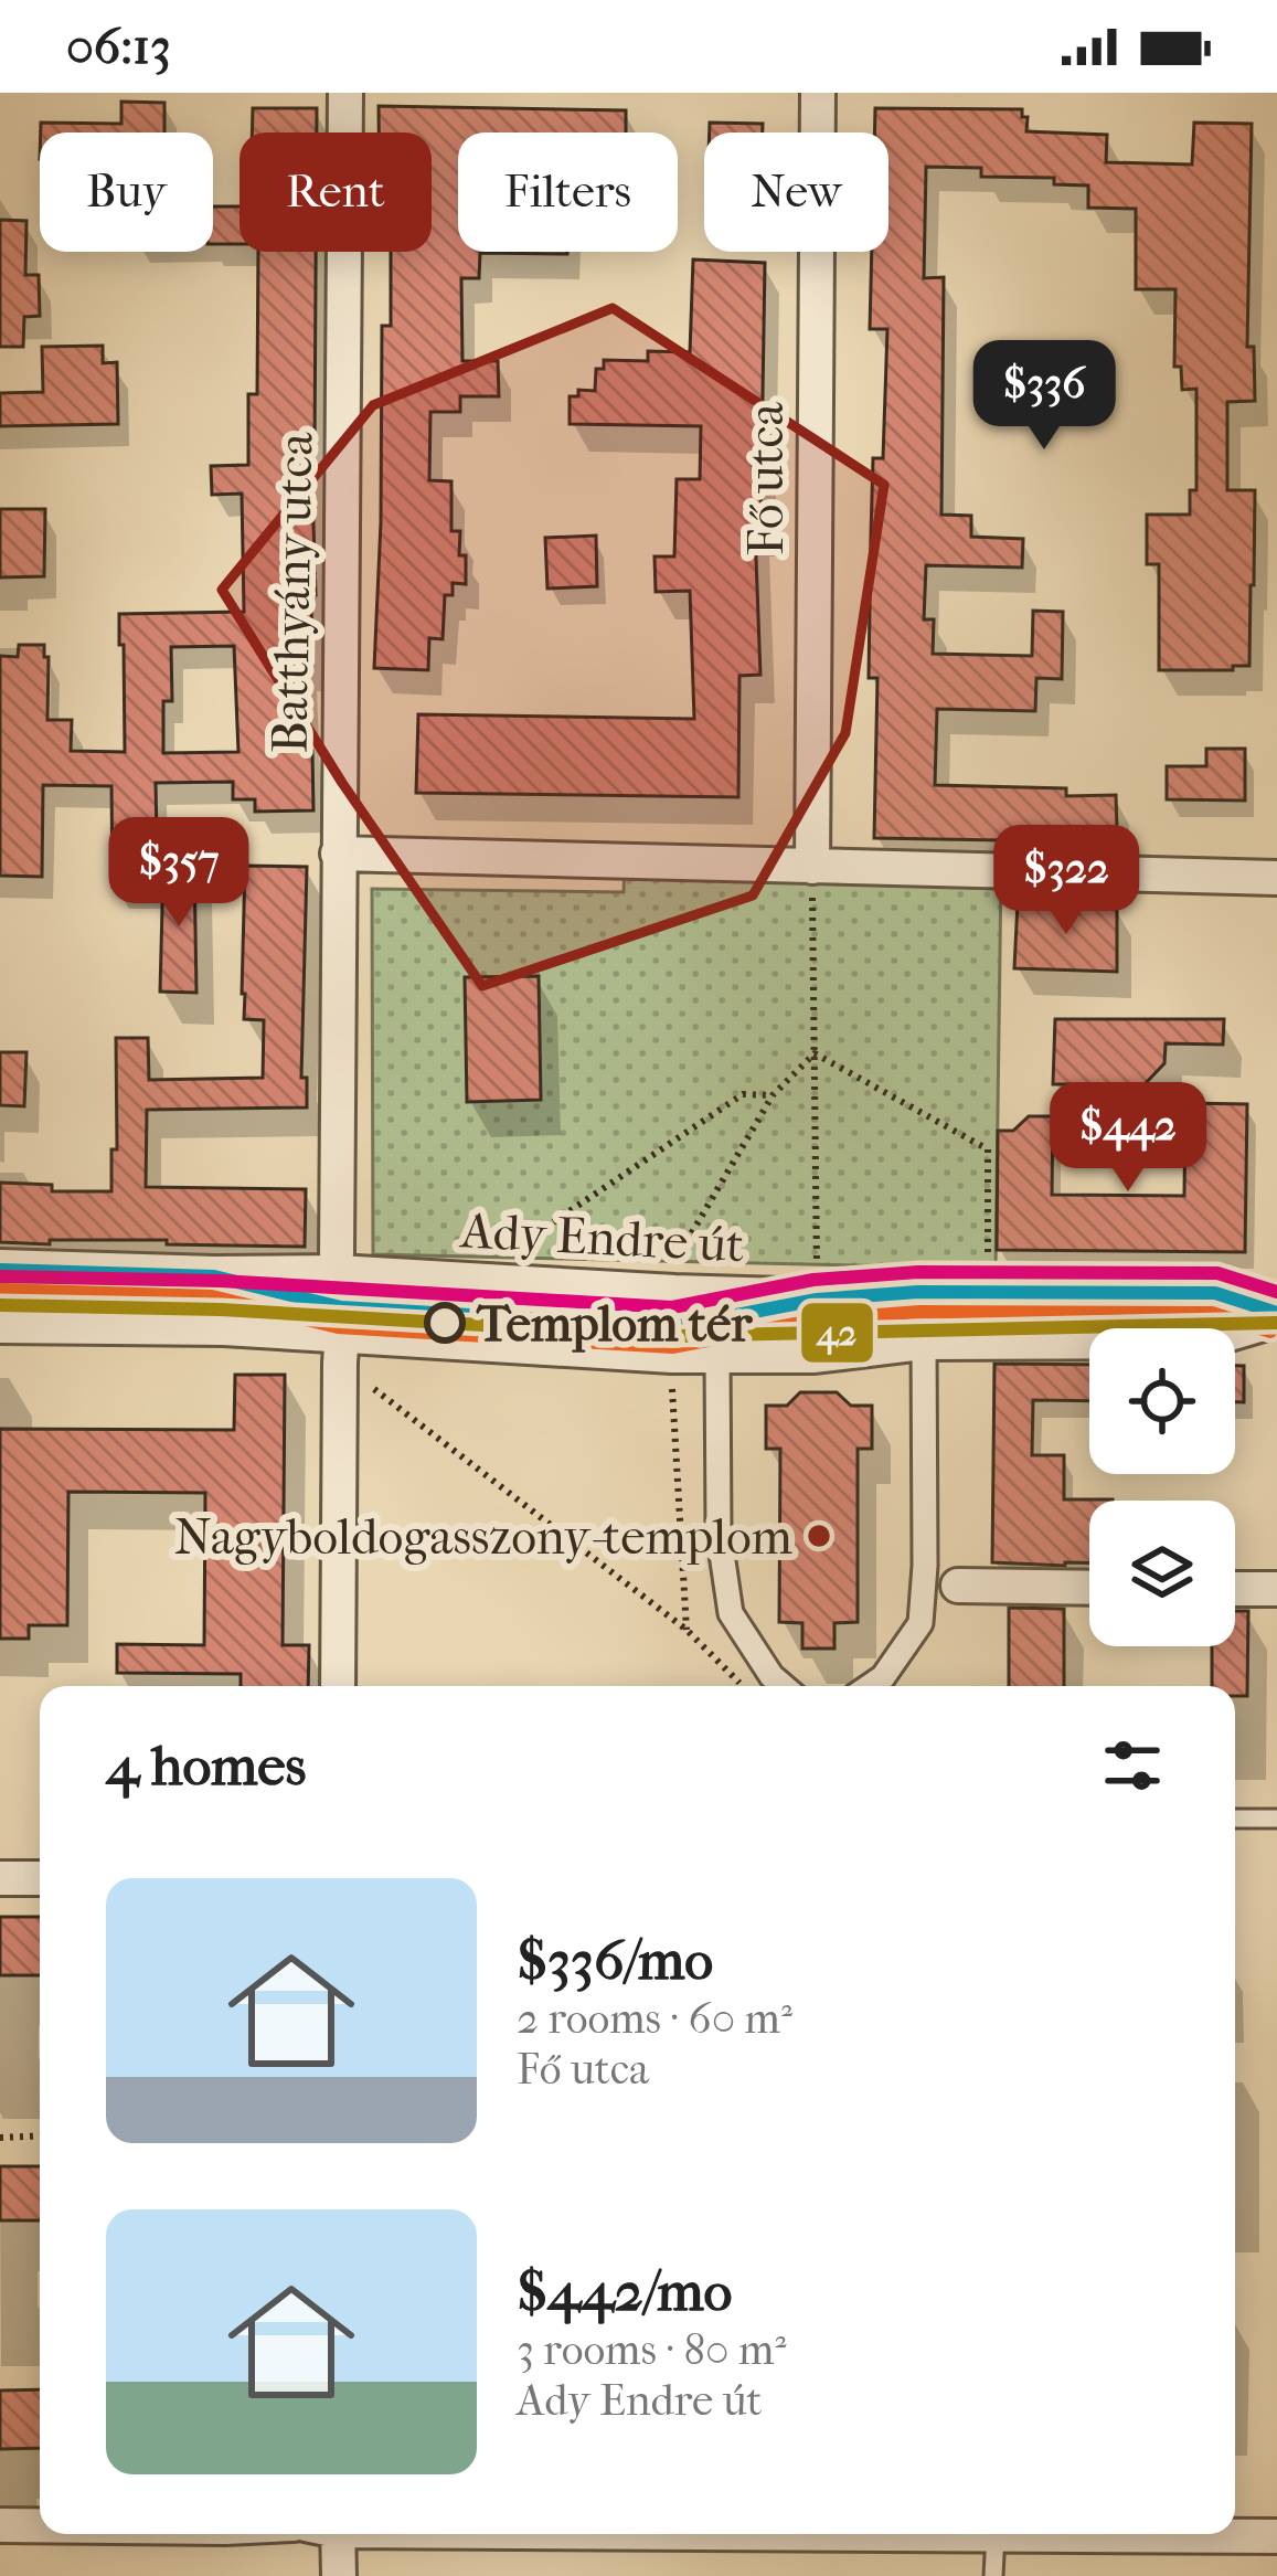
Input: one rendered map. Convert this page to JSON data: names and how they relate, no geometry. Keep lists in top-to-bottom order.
{
  "streets": {
    "street": ["Fő utca", "Batthyány utca", "Ady Endre út"]
  },
  "places": ["Templom tér", "Nagyboldogasszony-templom"],
  "lines": ["transit line 42"],
  "page": {
    "status": "06:13",
    "chip": [
      "Buy",
      "Rent",
      "Filters",
      "New"
    ],
    "price": [
      "$336",
      "$357",
      "$322",
      "$442"
    ],
    "heading": "4 homes",
    "list": [
      {
        "name": "$336/mo",
        "note": "2 rooms · 60 m² · Fő utca"
      },
      {
        "name": "$442/mo",
        "note": "3 rooms · 80 m² · Ady Endre út"
      }
    ]
  }
}
